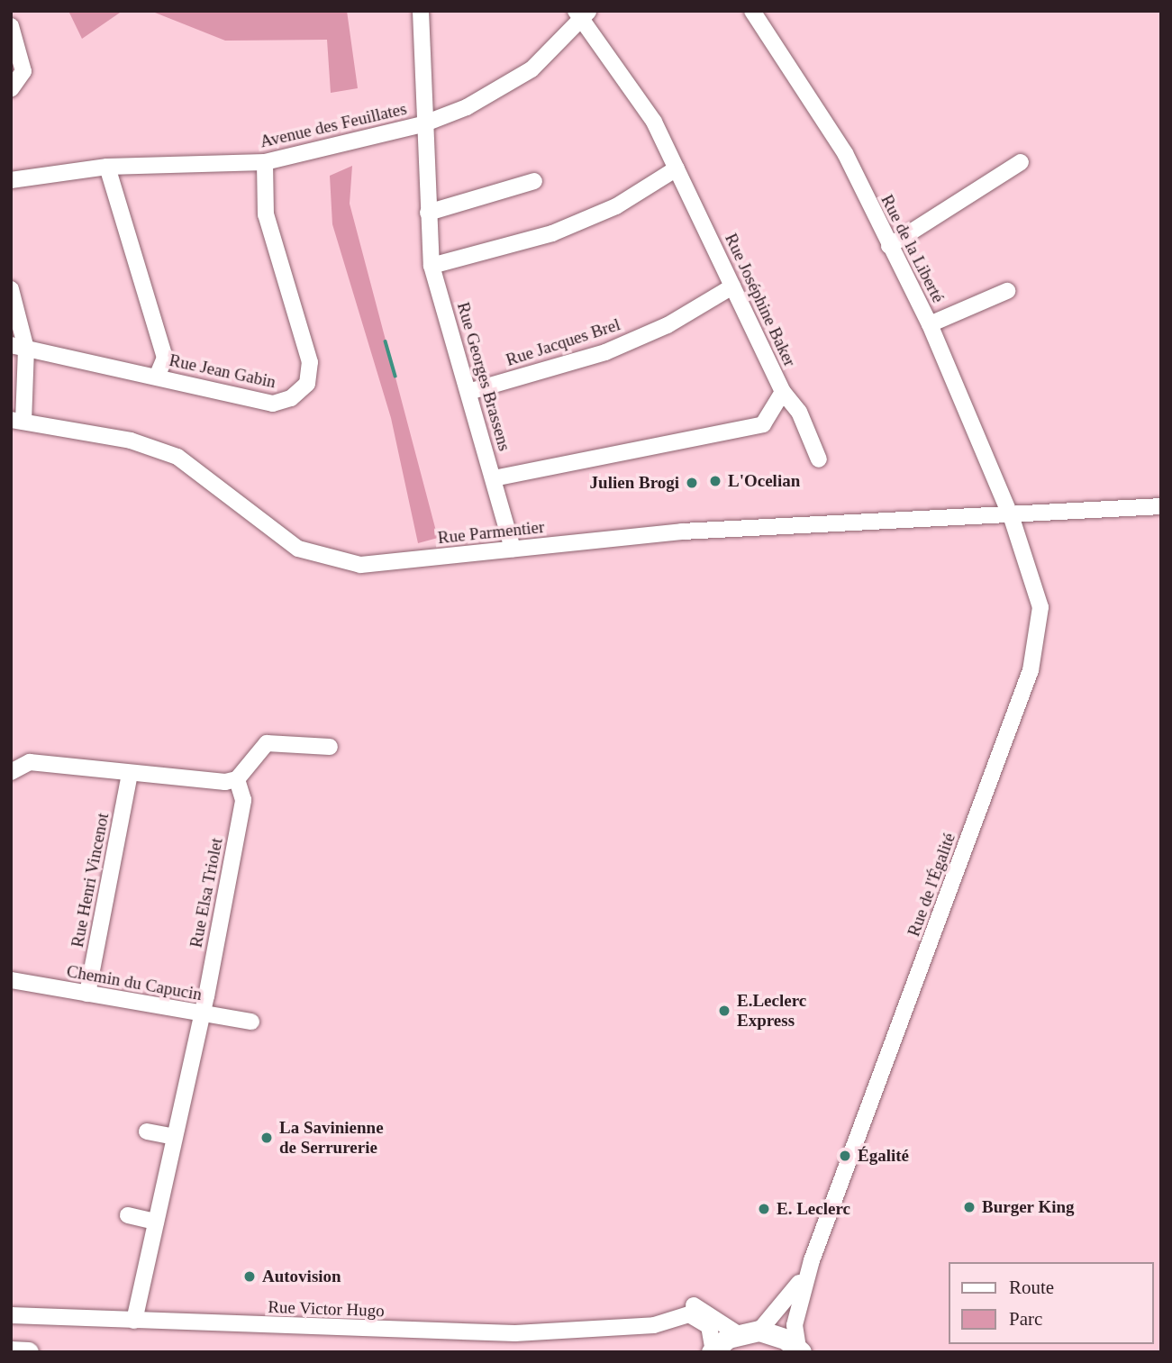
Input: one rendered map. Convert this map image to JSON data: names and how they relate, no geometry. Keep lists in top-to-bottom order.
{
  "streets": {
    "street": [
      "Avenue des Feuillates",
      "Rue de la Liberté",
      "Rue Joséphine Baker",
      "Rue Jacques Brel",
      "Rue Jean Gabin",
      "Rue Georges Brassens",
      "Rue Parmentier",
      "Rue Henri Vincenot",
      "Rue de l'Égalité",
      "Rue Elsa Triolet",
      "Chemin du Capucin",
      "Rue Victor Hugo"
    ]
  },
  "crossings": [
    ["Avenue des Feuillates", "Rue Joséphine Baker"],
    ["Avenue des Feuillates", "Rue Jean Gabin"],
    ["Avenue des Feuillates", "Rue Georges Brassens"],
    ["Rue de la Liberté", "Rue Parmentier"],
    ["Rue de la Liberté", "Rue de l'Égalité"],
    ["Rue Joséphine Baker", "Rue Jacques Brel"],
    ["Rue Joséphine Baker", "Rue Georges Brassens"],
    ["Rue Jacques Brel", "Rue Georges Brassens"],
    ["Rue Georges Brassens", "Rue Parmentier"],
    ["Rue Parmentier", "Rue de l'Égalité"],
    ["Rue Henri Vincenot", "Chemin du Capucin"],
    ["Rue Elsa Triolet", "Chemin du Capucin"],
    ["Rue Elsa Triolet", "Rue Victor Hugo"]
  ],
  "places": [
    "L'Ocelian",
    "Julien Brogi",
    "E.Leclerc Express",
    "La Savinienne de Serrurerie",
    "Égalité",
    "Burger King",
    "E. Leclerc",
    "Autovision"
  ],
  "legend": ["Route", "Parc"]
}
